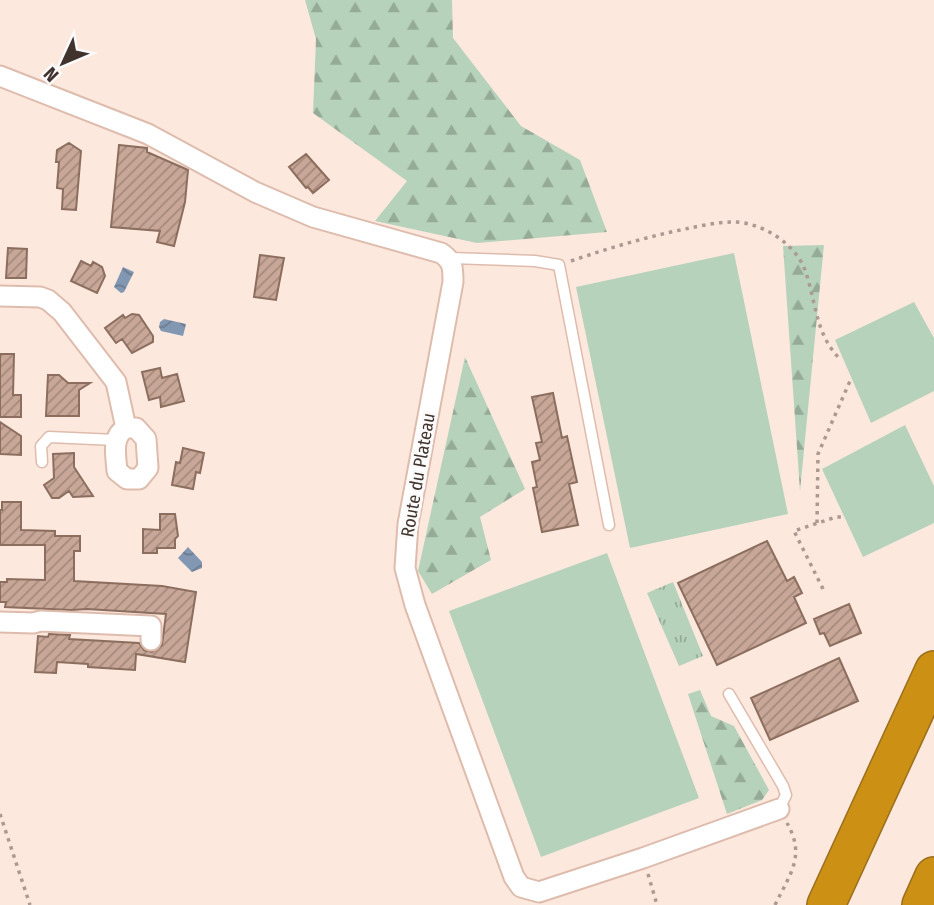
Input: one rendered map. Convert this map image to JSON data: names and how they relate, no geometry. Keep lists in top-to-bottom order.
{
  "streets": {
    "street": ["Route du Plateau"]
  },
  "north": "bottom left"
}
